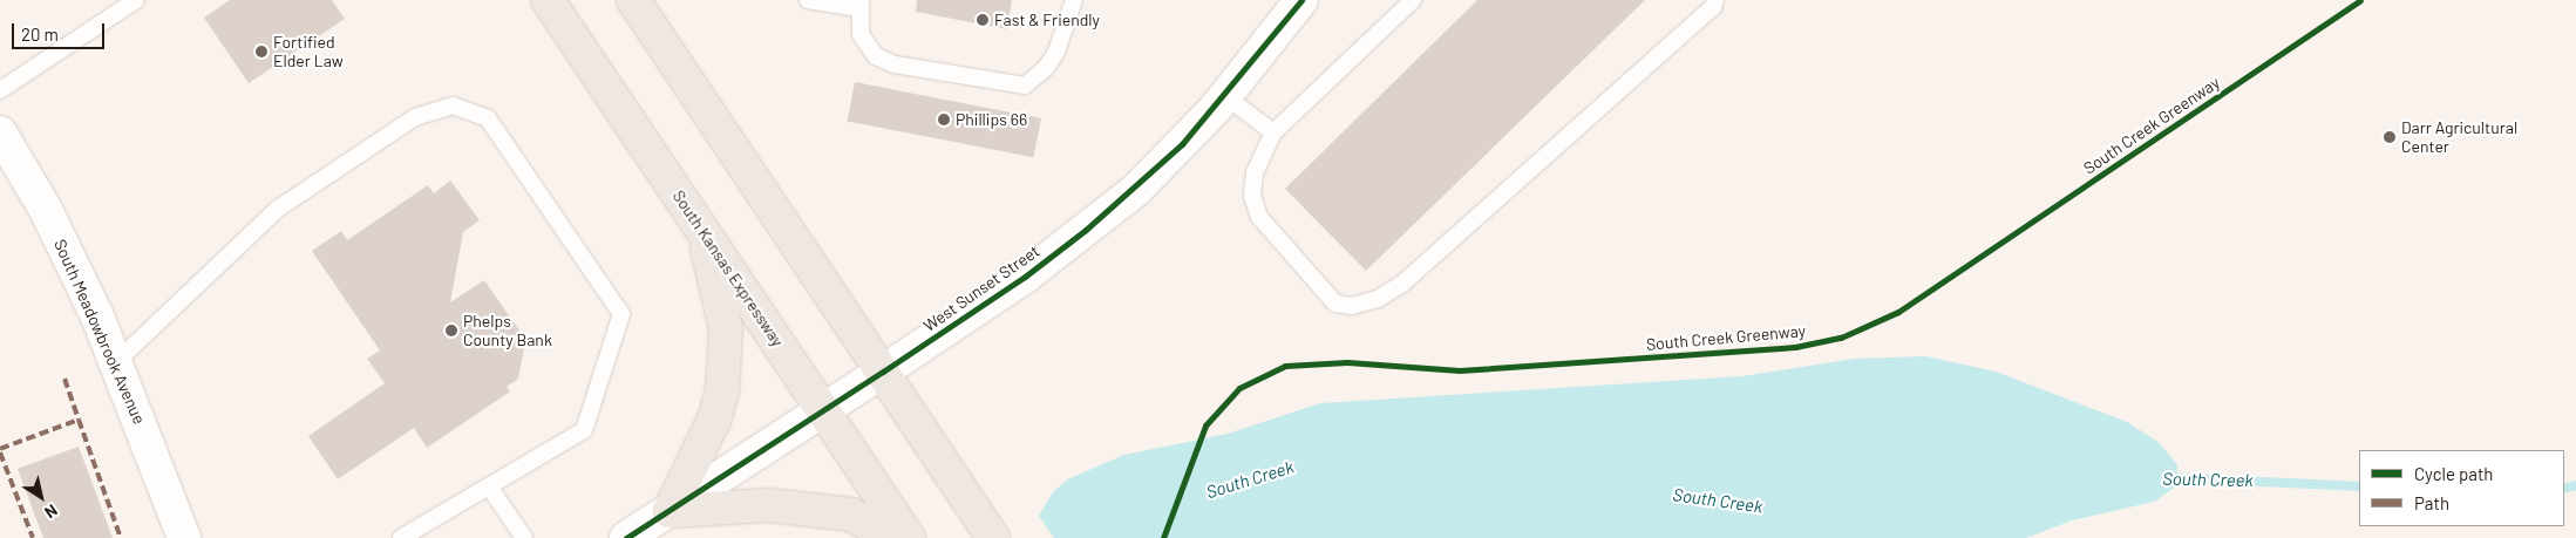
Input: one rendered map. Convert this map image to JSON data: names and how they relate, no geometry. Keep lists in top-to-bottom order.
{
  "streets": {
    "main road": ["South Kansas Expressway"],
    "street": ["West Sunset Street", "South Meadowbrook Avenue"],
    "cycle path": ["South Creek Greenway"]
  },
  "crossings": [
    ["South Kansas Expressway", "West Sunset Street"]
  ],
  "water": ["South Creek"],
  "places": [
    "Fast & Friendly",
    "Fortified Elder Law",
    "Phillips 66",
    "Darr Agricultural Center",
    "Phelps County Bank"
  ],
  "legend": ["Cycle path", "Path"],
  "scale_bar": "20 m",
  "north": "bottom right"
}
